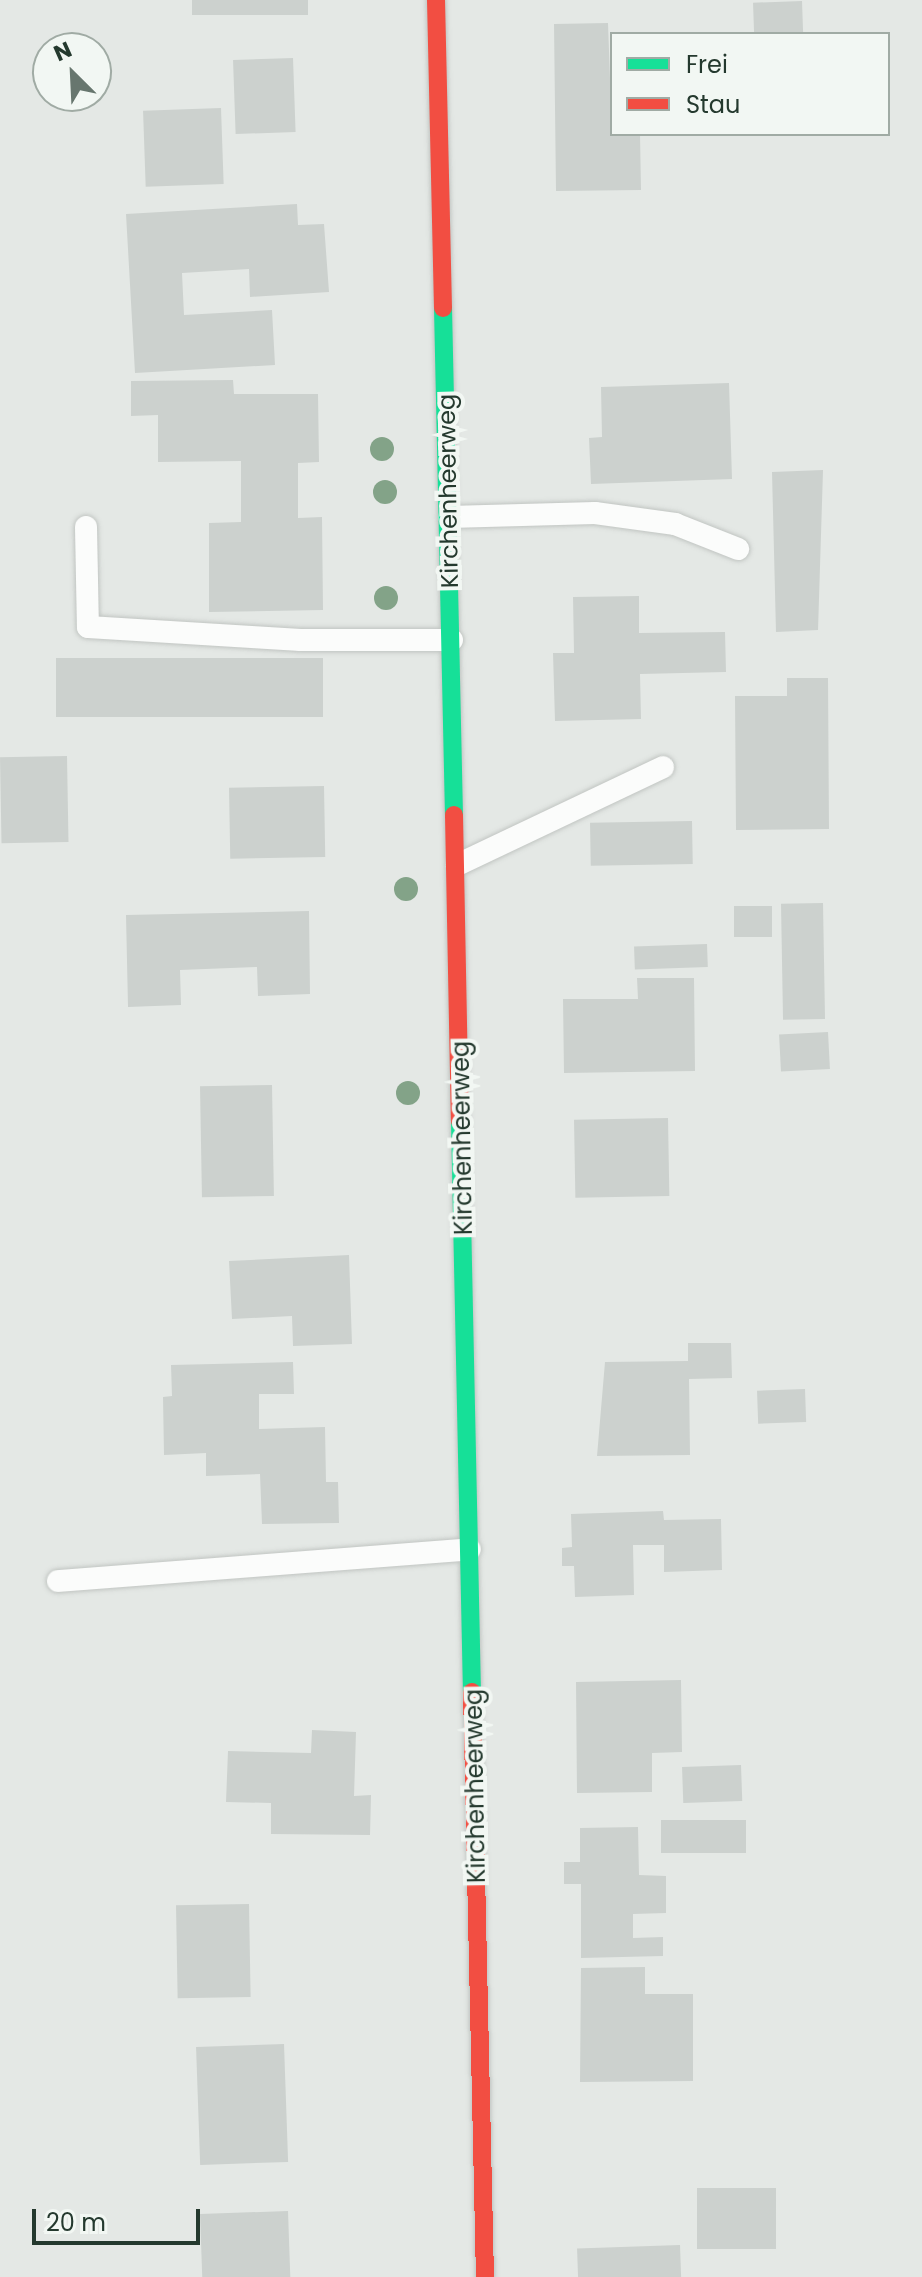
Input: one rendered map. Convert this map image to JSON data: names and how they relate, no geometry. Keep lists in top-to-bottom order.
{
  "streets": {
    "main road": ["Kirchenheerweg"]
  },
  "legend": ["Frei", "Stau"],
  "scale_bar": "20 m",
  "north": "top left"
}
